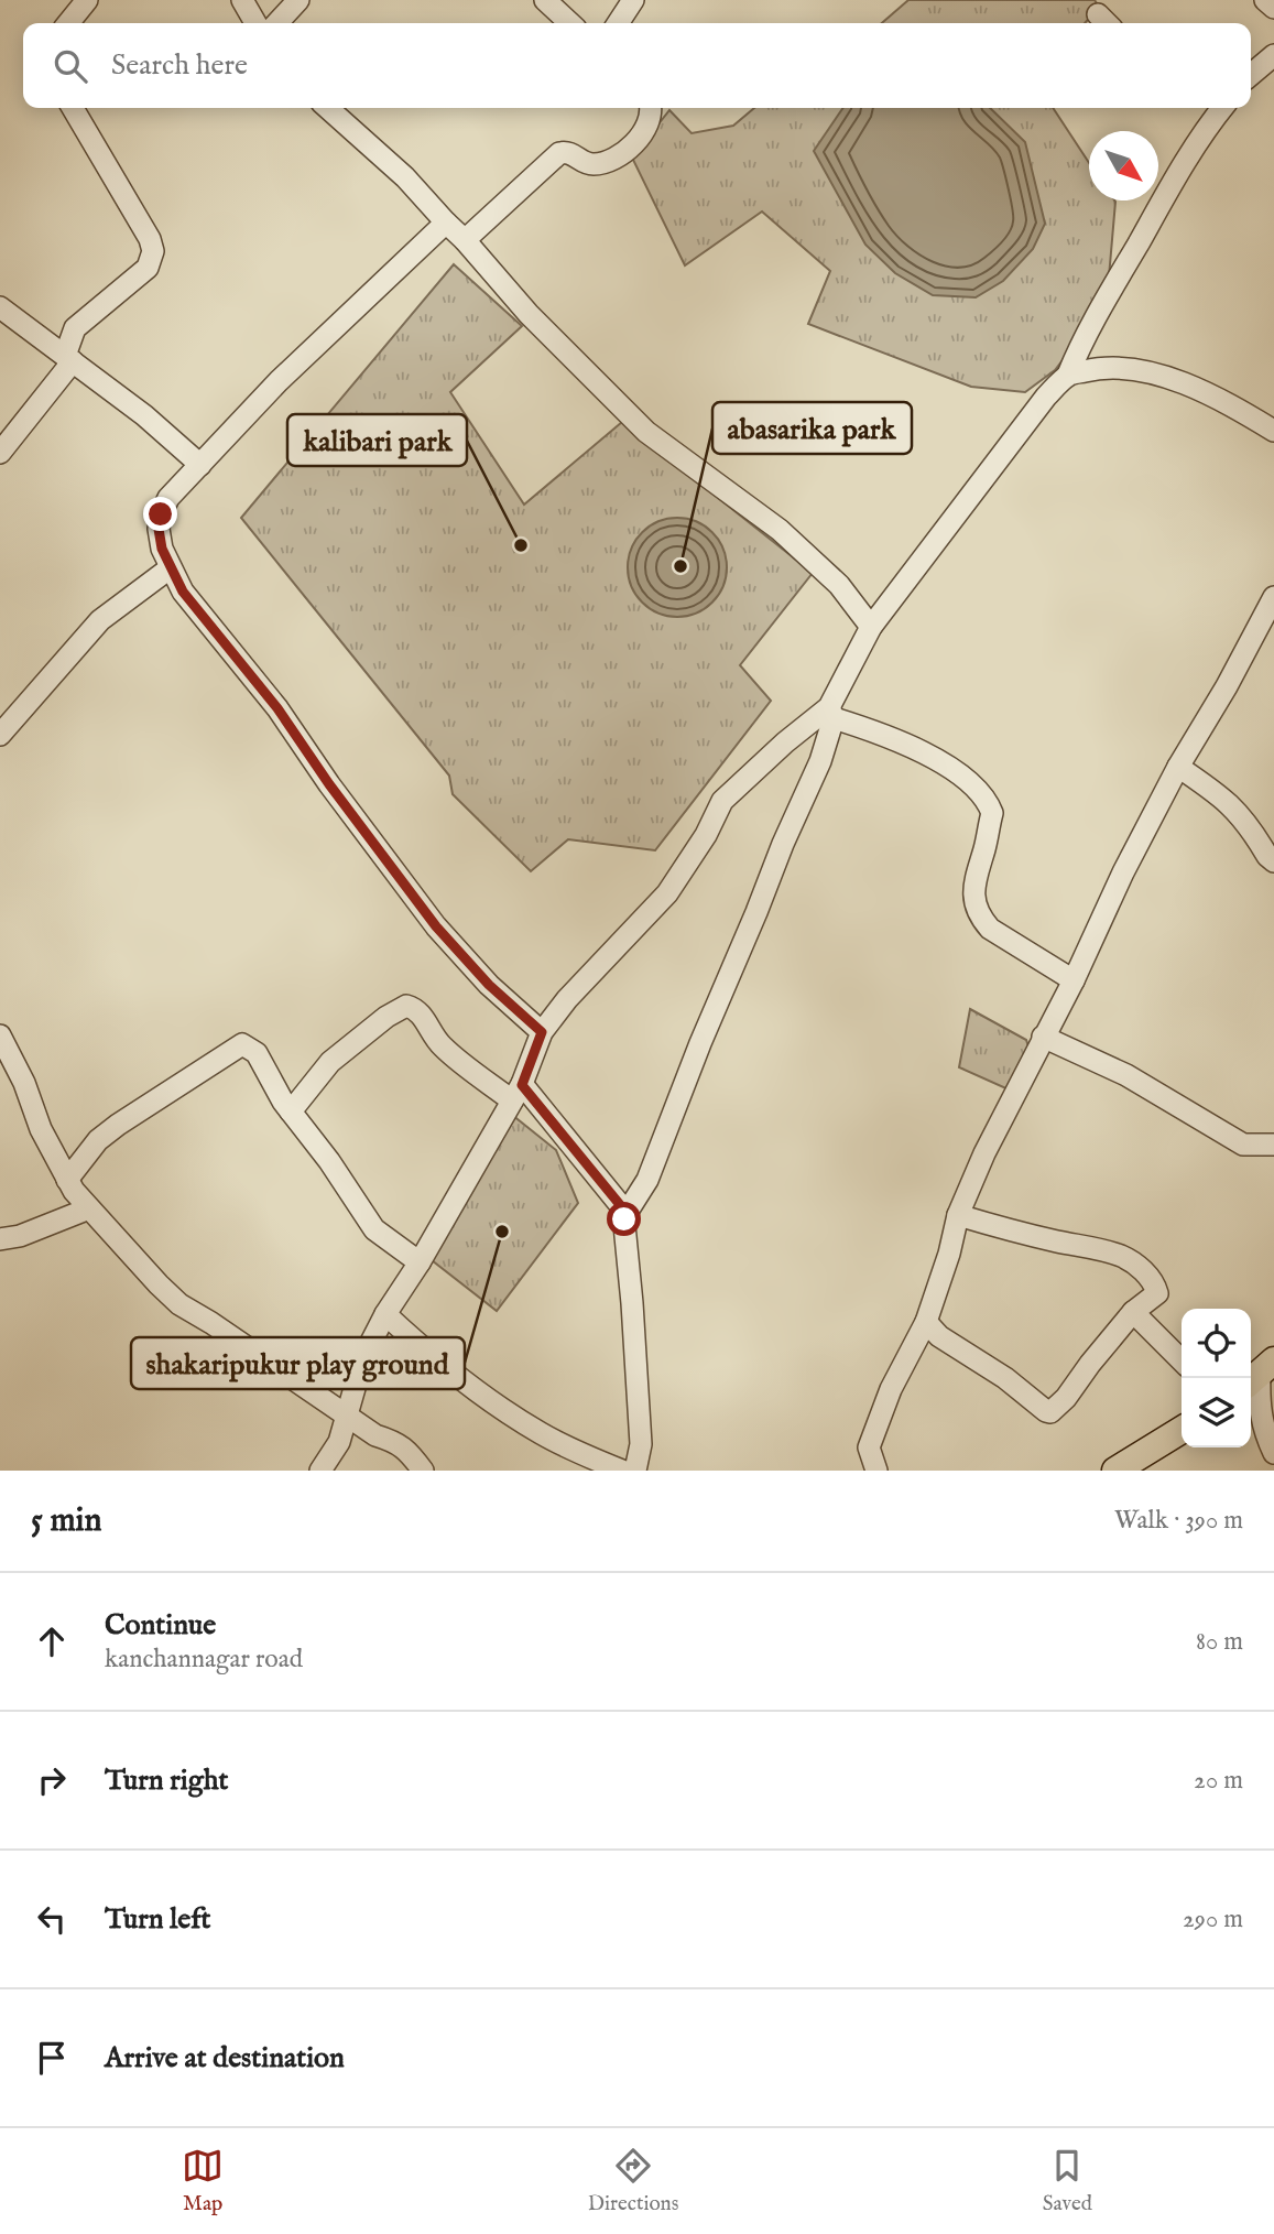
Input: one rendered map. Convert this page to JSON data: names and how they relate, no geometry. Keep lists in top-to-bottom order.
{
  "places": ["kalibari park", "abasarika park", "shakaripukur play ground"],
  "north": "bottom right",
  "page": {
    "search": "Search here",
    "heading": ["5 min", "Walk · 390 m"],
    "list": [
      ["Continue", "kanchannagar road", "80 m"],
      ["Turn right", "20 m"],
      ["Turn left", "290 m"],
      "Arrive at destination"
    ],
    "nav": ["Map", "Directions", "Saved"]
  }
}
